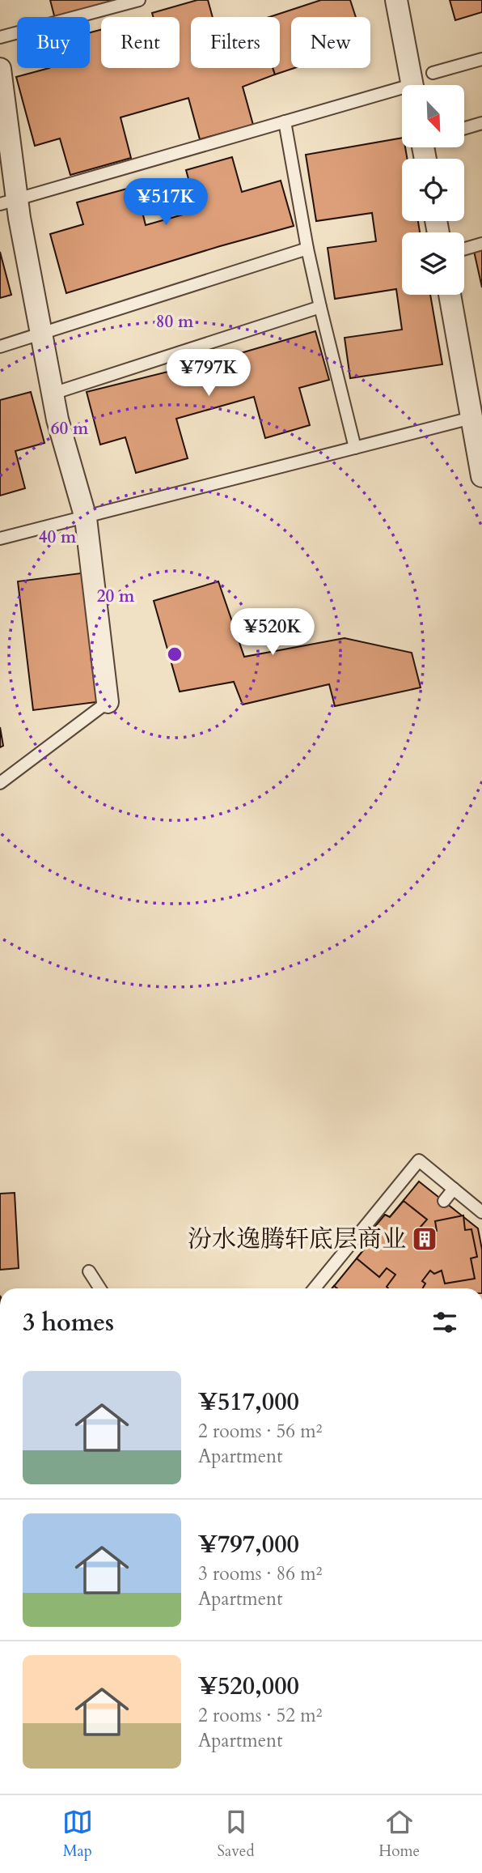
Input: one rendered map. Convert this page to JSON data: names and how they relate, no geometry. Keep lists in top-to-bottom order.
{
  "places": {
    "building": ["汾水逸腾轩底层商业"]
  },
  "north": "bottom right",
  "page": {
    "chip": [
      "Buy",
      "Rent",
      "Filters",
      "New"
    ],
    "price": ["¥517K", "¥797K", "¥520K"],
    "heading": "3 homes",
    "list": [
      {
        "name": "¥517,000",
        "note": "2 rooms · 56 m² · Apartment"
      },
      {
        "name": "¥797,000",
        "note": "3 rooms · 86 m² · Apartment"
      },
      {
        "name": "¥520,000",
        "note": "2 rooms · 52 m² · Apartment"
      }
    ],
    "tabs": ["Map", "Saved", "Home"]
  },
  "rings": [
    "80 m",
    "60 m",
    "40 m",
    "20 m"
  ]
}
